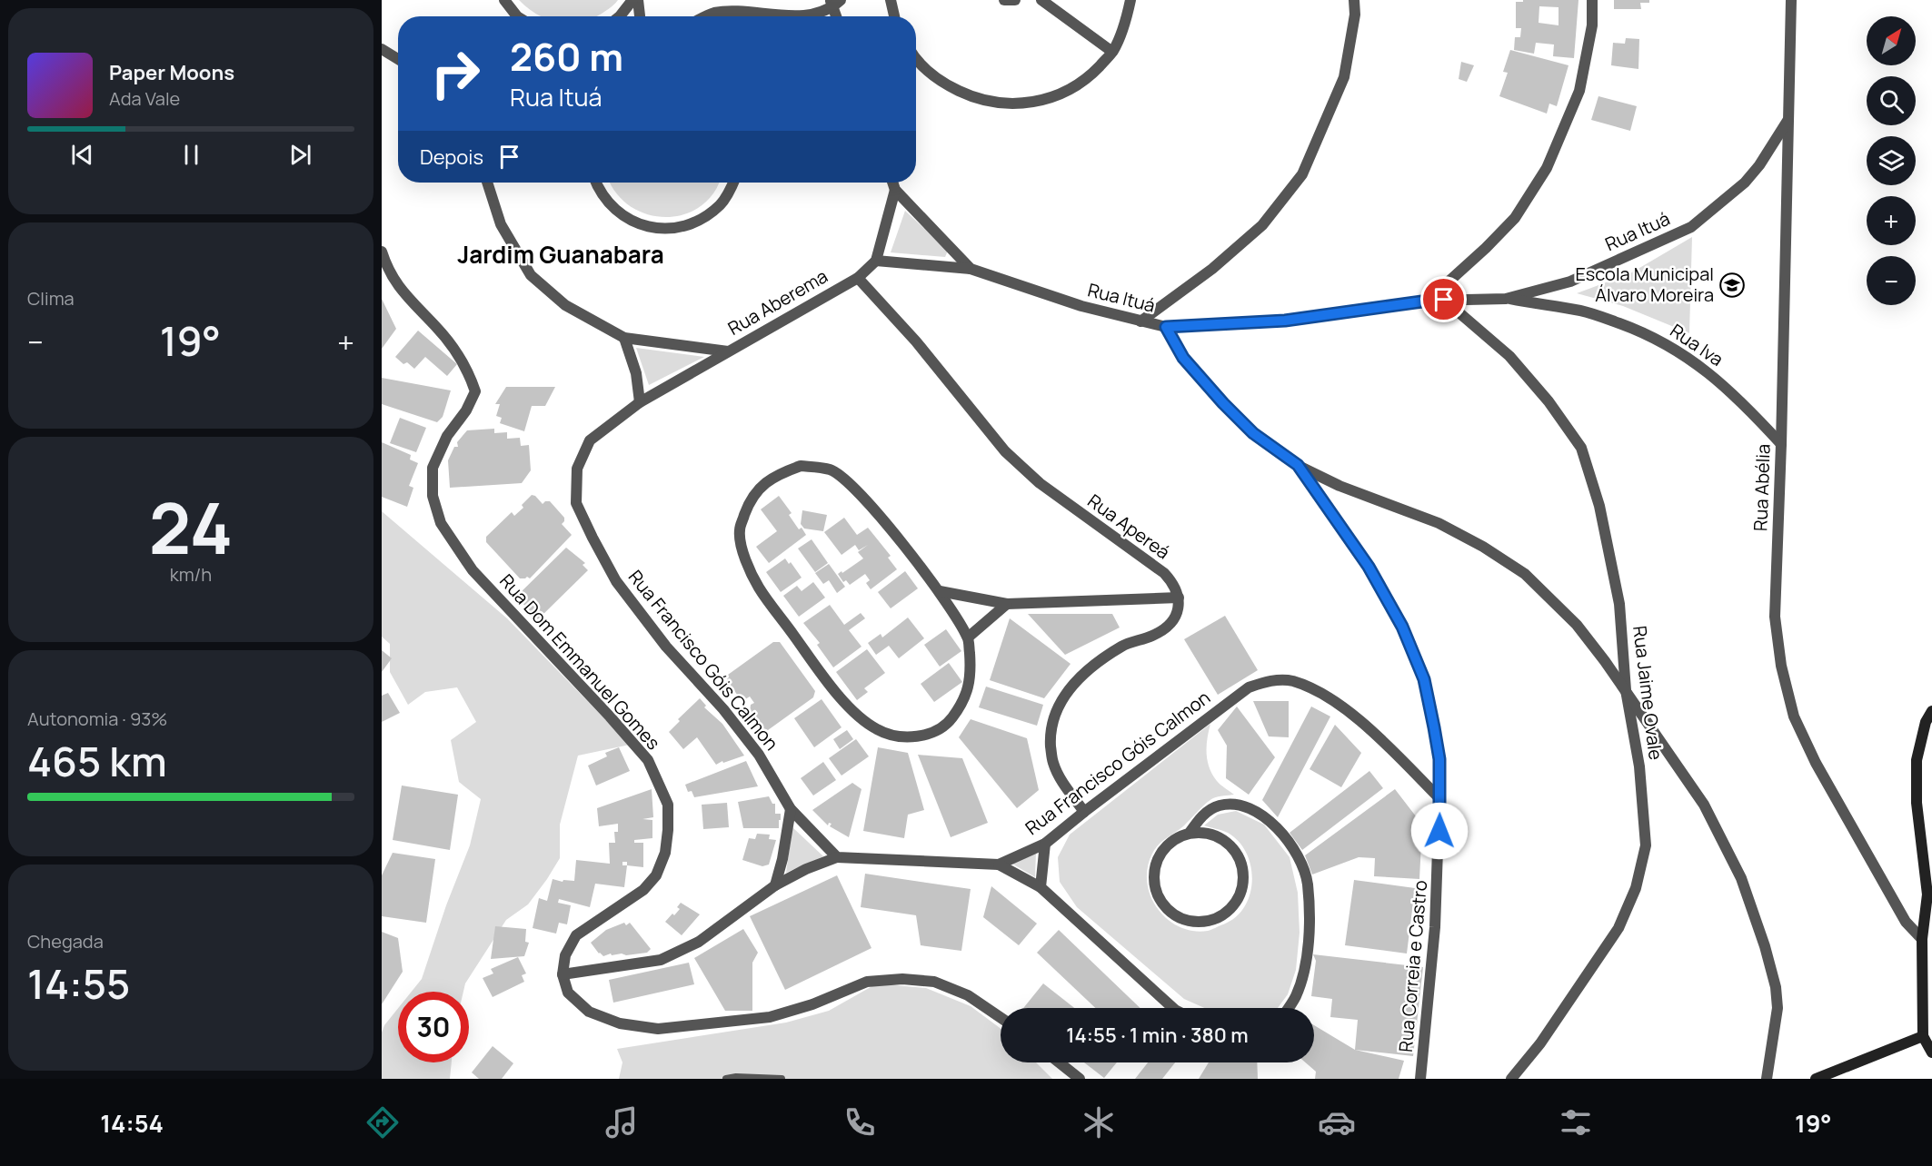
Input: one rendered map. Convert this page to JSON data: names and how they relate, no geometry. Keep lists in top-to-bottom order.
{
  "streets": {
    "street": [
      "Rua Ituá",
      "Rua Aberema",
      "Rua Iva",
      "Rua Abélia",
      "Rua Apereá",
      "Rua Francisco Góis Calmon",
      "Rua Dom Emmanuel Gomes",
      "Rua Jaime Ovale",
      "Rua Correia e Castro"
    ]
  },
  "crossings": [
    ["Rua Ituá", "Rua Iva"],
    ["Rua Ituá", "Rua Abélia"],
    ["Rua Ituá", "Rua Jaime Ovale"],
    ["Rua Ituá", "Rua Correia e Castro"],
    ["Rua Aberema", "Rua Apereá"],
    ["Rua Aberema", "Rua Francisco Góis Calmon"],
    ["Rua Iva", "Rua Abélia"],
    ["Rua Francisco Góis Calmon", "Rua Correia e Castro"]
  ],
  "districts": ["Jardim Guanabara"],
  "places": {
    "school or university": ["Escola Municipal Álvaro Moreira"]
  },
  "north": "top right",
  "page": {
    "map_buttons": ["+", "−"],
    "turn": ["260 m", "Rua Ituá"],
    "song": ["Paper Moons", "Ada Vale"],
    "then": "Depois",
    "tile": [
      "Clima",
      ["24", "km/h"],
      ["Autonomia · 93%", "465 km"],
      ["Chegada", "14:55"]
    ],
    "heat": ["−", "19°", "+"],
    "limit": "30",
    "trip": "14:55 · 1 min · 380 m",
    "tabs": ["14:54", "19°"]
  }
}
